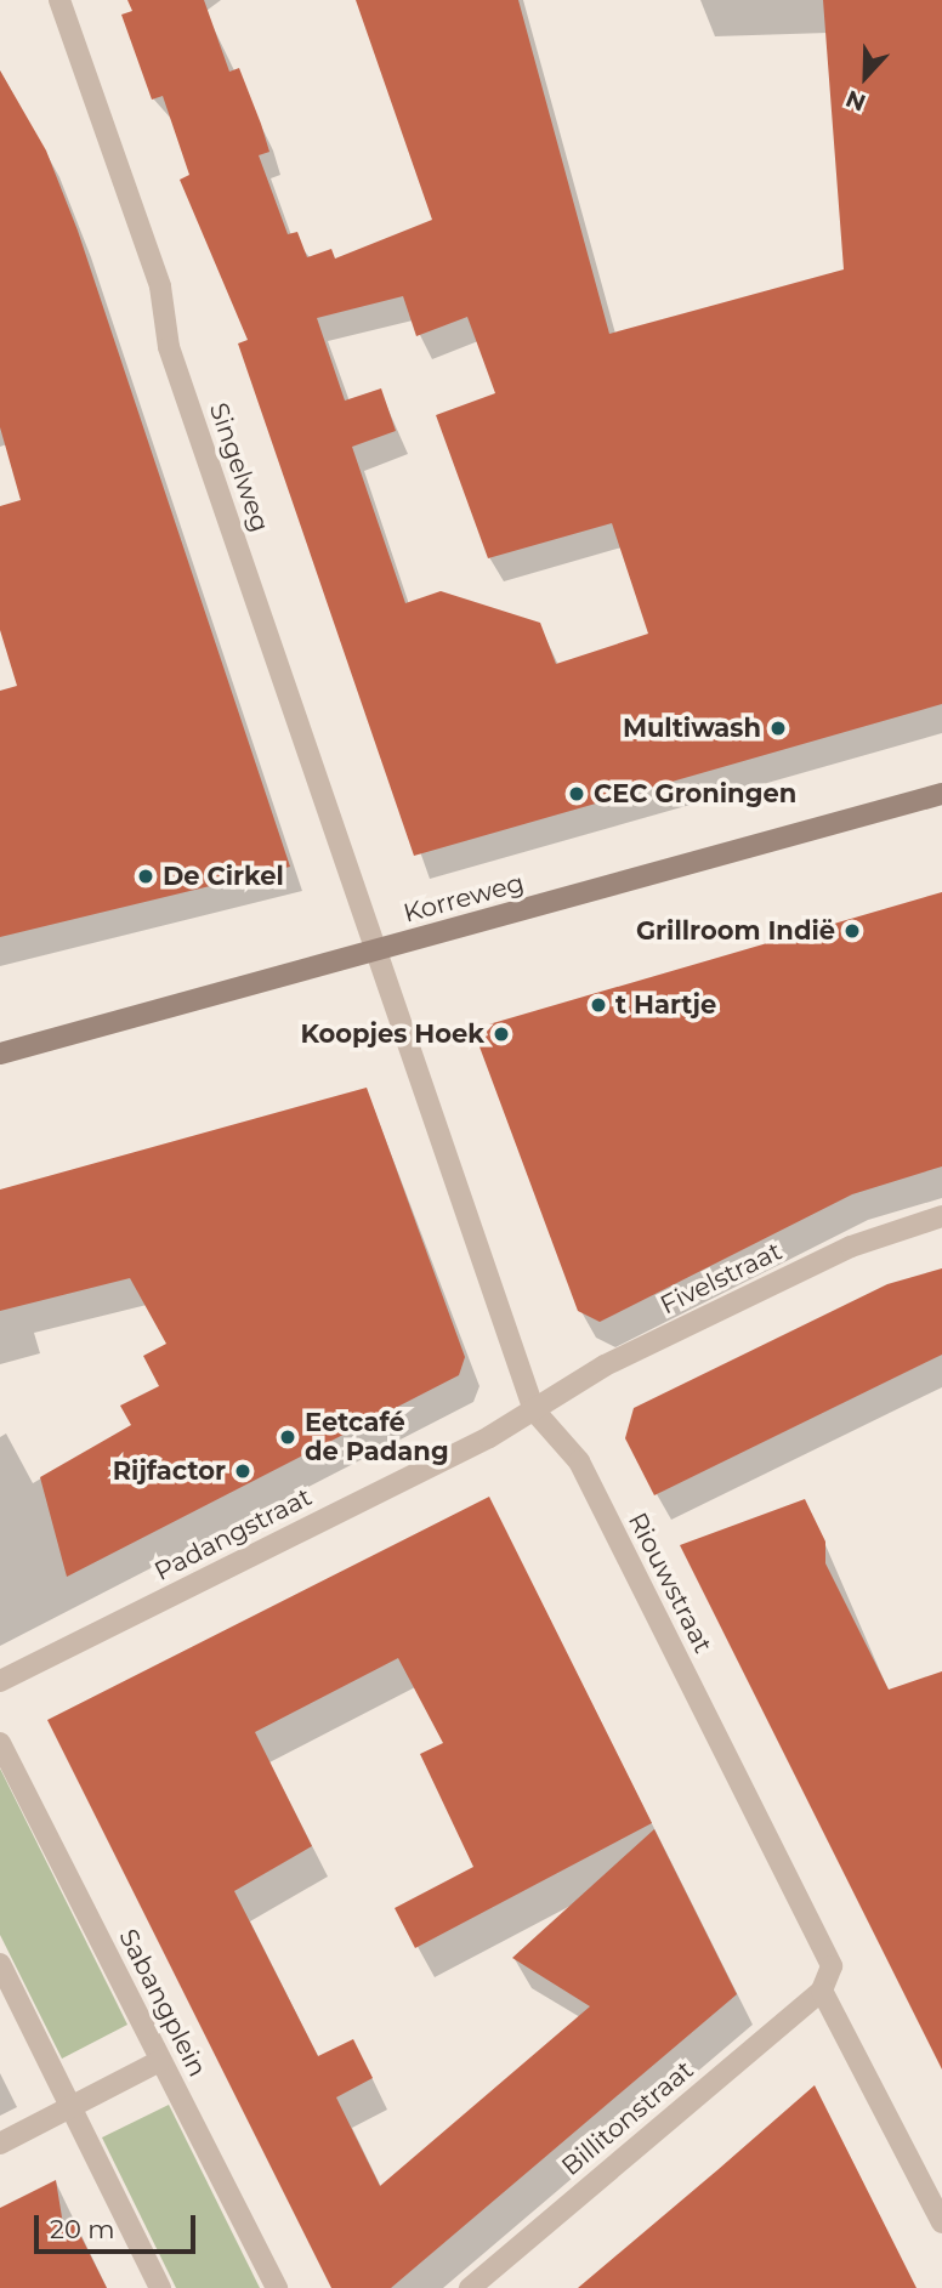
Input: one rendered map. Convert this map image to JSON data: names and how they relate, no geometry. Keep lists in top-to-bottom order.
{
  "streets": {
    "street": [
      "Singelweg",
      "Korreweg",
      "Fivelstraat",
      "Padangstraat",
      "Riouwstraat",
      "Sabangplein",
      "Billitonstraat"
    ]
  },
  "crossings": [
    ["Singelweg", "Korreweg"],
    ["Singelweg", "Riouwstraat"],
    ["Korreweg", "Riouwstraat"],
    ["Fivelstraat", "Padangstraat"],
    ["Fivelstraat", "Riouwstraat"],
    ["Padangstraat", "Riouwstraat"],
    ["Riouwstraat", "Billitonstraat"]
  ],
  "places": [
    "Multiwash",
    "CEC Groningen",
    "De Cirkel",
    "Grillroom Indië",
    "t Hartje",
    "Koopjes Hoek",
    "Eetcafé de Padang",
    "Rijfactor"
  ],
  "scale_bar": "20 m",
  "north": "bottom"
}
